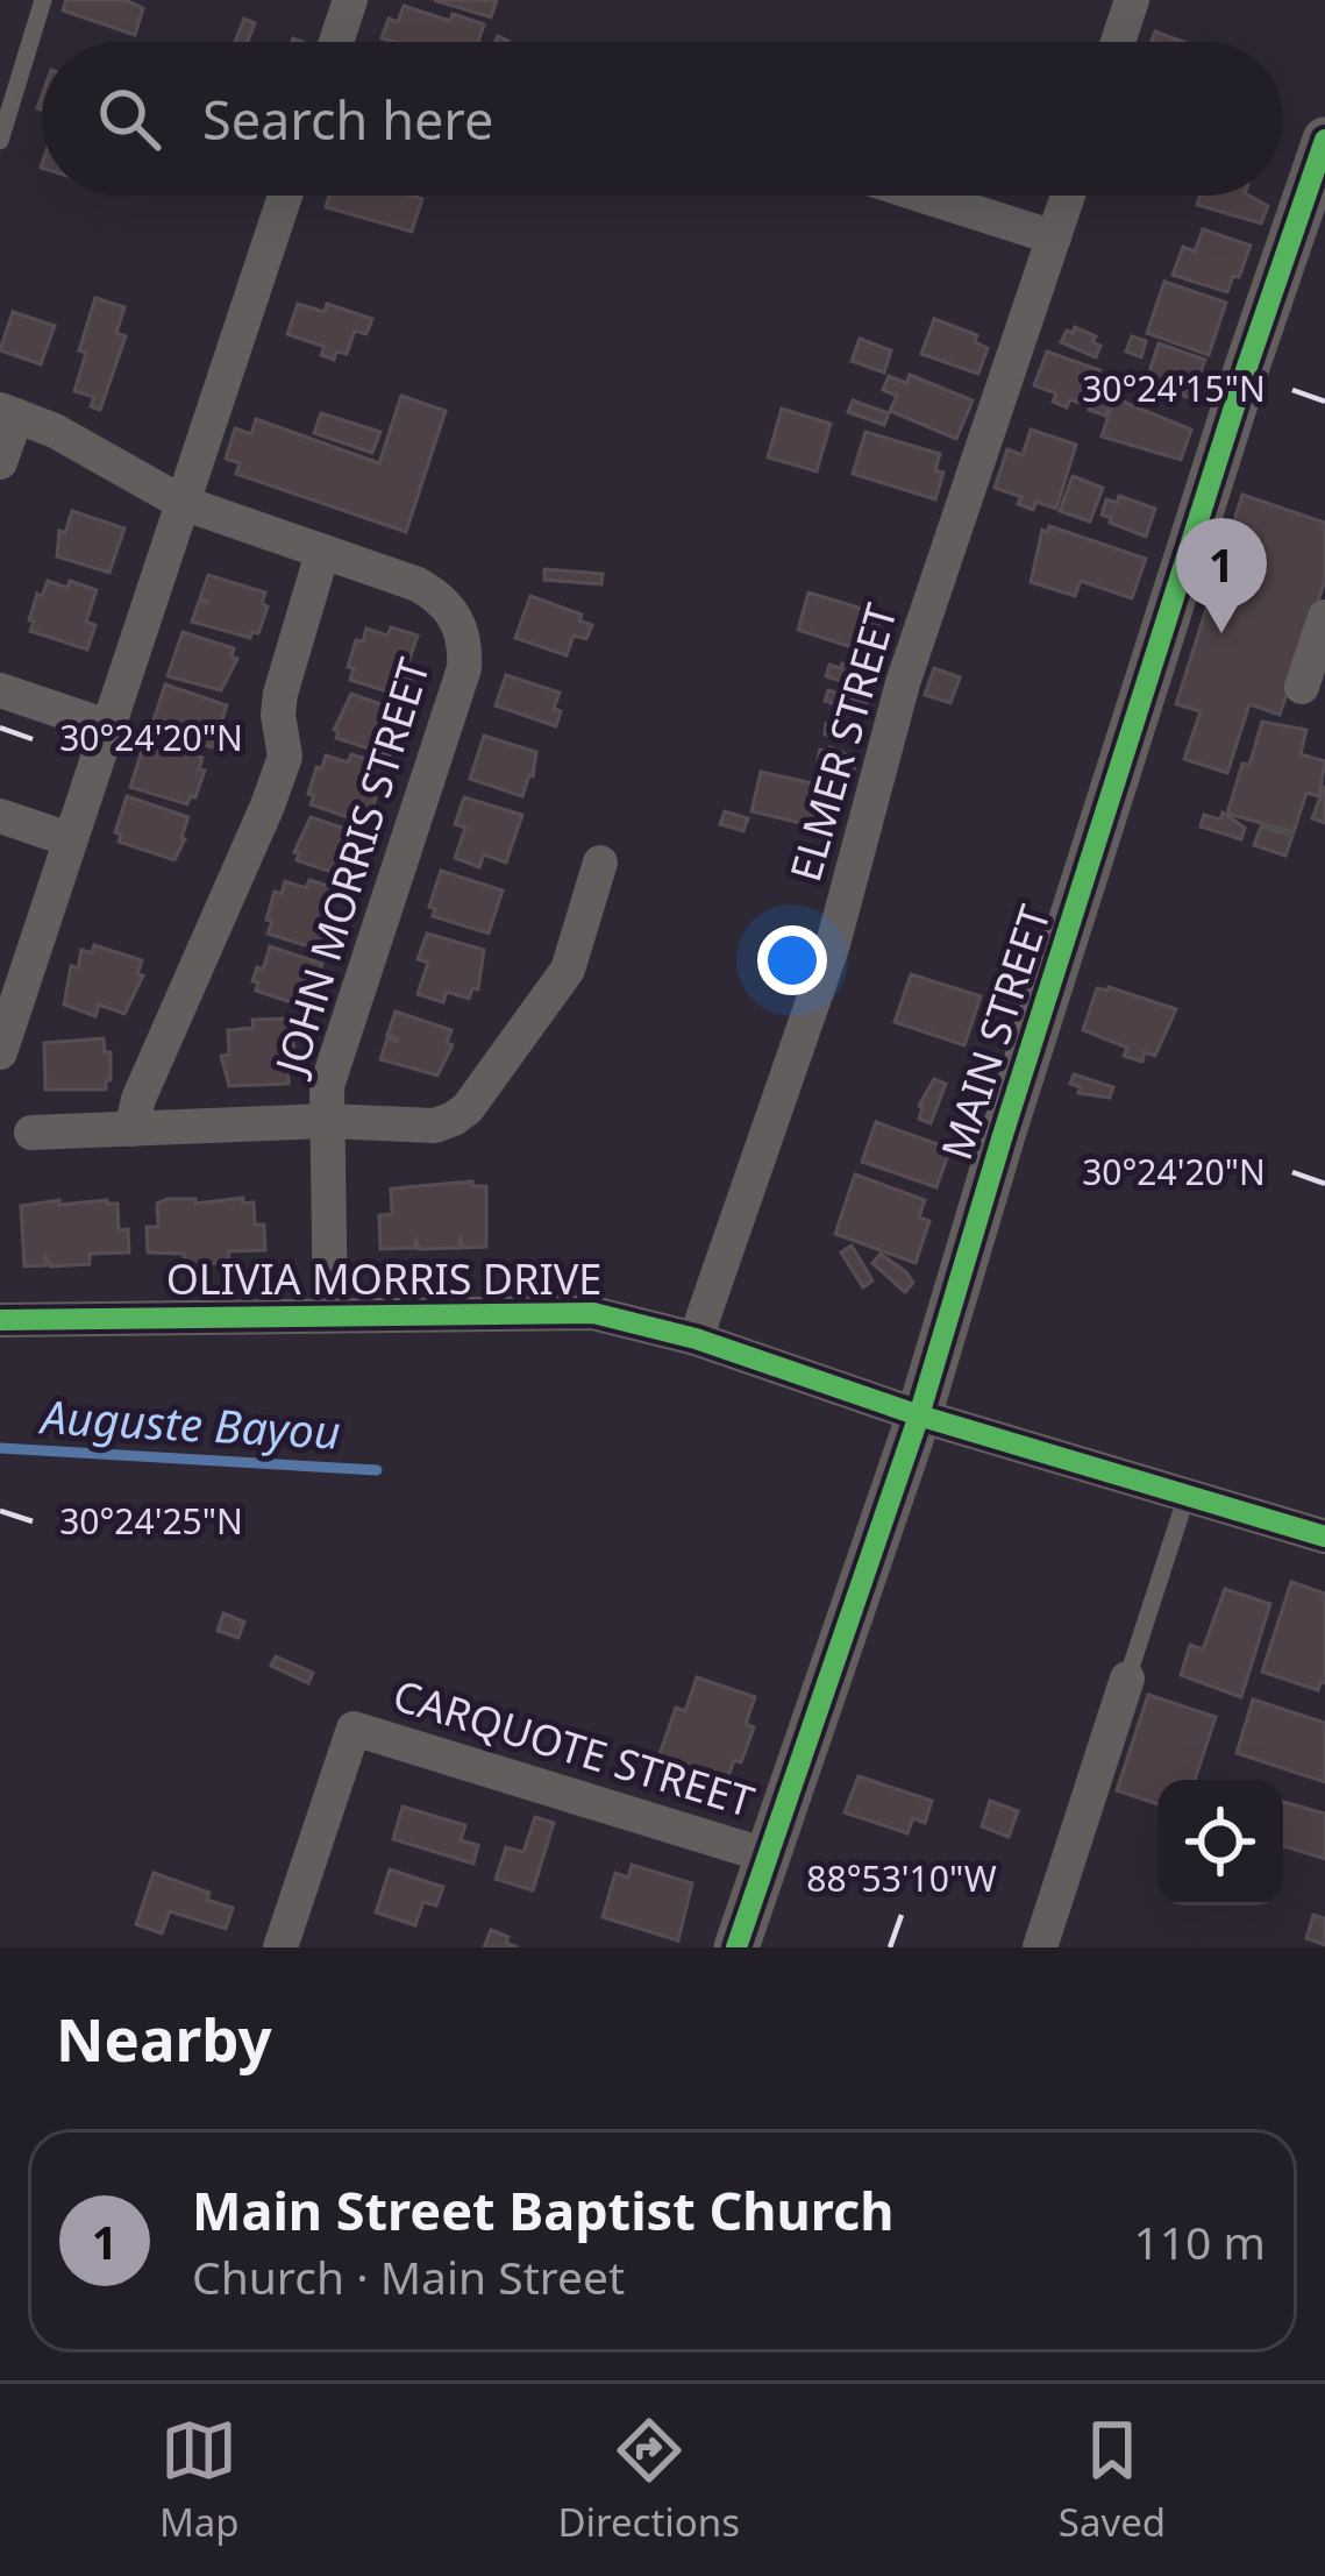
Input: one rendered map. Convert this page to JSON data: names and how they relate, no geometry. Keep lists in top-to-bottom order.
{
  "streets": {
    "street": [
      "ELMER STREET",
      "JOHN MORRIS STREET",
      "MAIN STREET",
      "OLIVIA MORRIS DRIVE",
      "CARQUOTE STREET"
    ]
  },
  "crossings": [
    ["ELMER STREET", "OLIVIA MORRIS DRIVE"],
    ["JOHN MORRIS STREET", "OLIVIA MORRIS DRIVE"],
    ["MAIN STREET", "OLIVIA MORRIS DRIVE"],
    ["MAIN STREET", "CARQUOTE STREET"]
  ],
  "water": ["Auguste Bayou"],
  "page": {
    "search": "Search here",
    "pins": "1",
    "heading": "Nearby",
    "list": [
      {
        "mark": "1",
        "name": "Main Street Baptist Church",
        "note": "Church · Main Street",
        "value": "110 m"
      }
    ],
    "nav": ["Map", "Directions", "Saved"]
  },
  "coordinates": [
    "30°24'15\"N",
    "30°24'20\"N",
    "30°24'25\"N",
    "88°53'10\"W"
  ]
}
